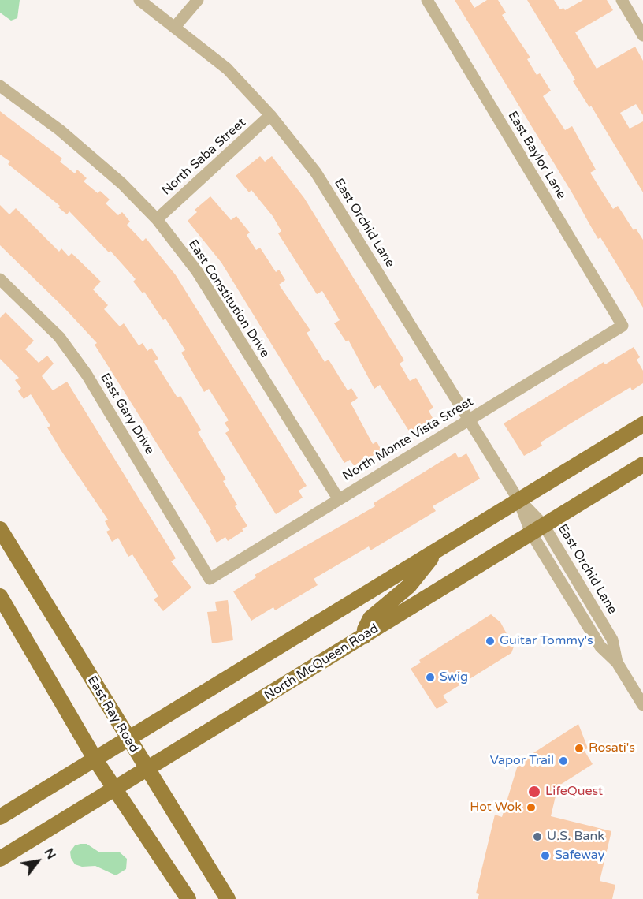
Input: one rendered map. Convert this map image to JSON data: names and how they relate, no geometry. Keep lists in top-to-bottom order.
{
  "streets": {
    "main road": ["North McQueen Road", "East Ray Road"],
    "street": [
      "East Baylor Lane",
      "North Saba Street",
      "East Orchid Lane",
      "East Constitution Drive",
      "East Gary Drive",
      "North Monte Vista Street"
    ]
  },
  "crossings": [
    ["East Baylor Lane", "North Monte Vista Street"],
    ["North Saba Street", "East Orchid Lane"],
    ["North Saba Street", "East Constitution Drive"],
    ["East Orchid Lane", "North Monte Vista Street"],
    ["East Orchid Lane", "North McQueen Road"],
    ["East Constitution Drive", "North Monte Vista Street"],
    ["East Gary Drive", "North Monte Vista Street"],
    ["North McQueen Road", "East Ray Road"]
  ],
  "places": [
    "Guitar Tommy's",
    "Swig",
    "Rosati's",
    "Vapor Trail",
    "LifeQuest",
    "Hot Wok",
    "U.S. Bank",
    "Safeway"
  ],
  "north": "top right"
}
